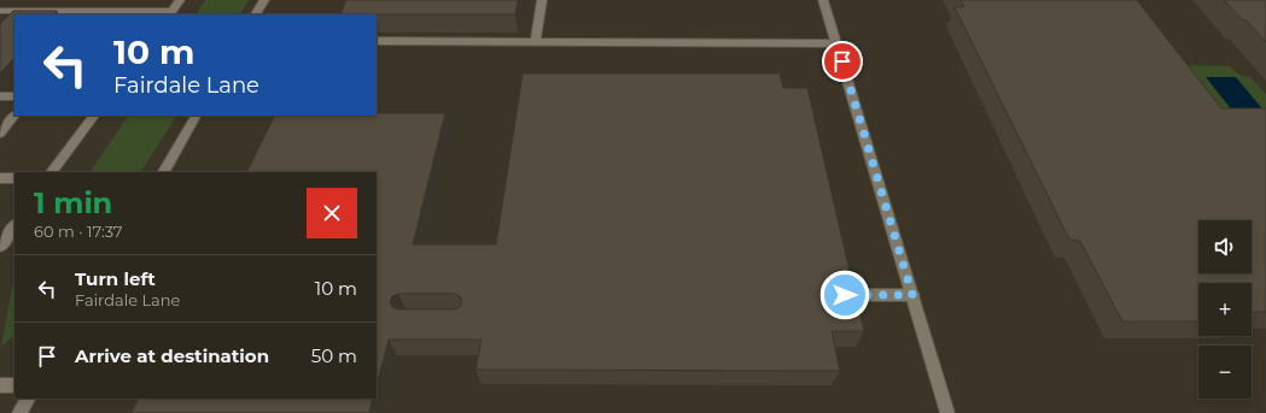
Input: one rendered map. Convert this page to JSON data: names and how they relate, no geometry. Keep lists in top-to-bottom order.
{
  "page": {
    "turn": ["10 m", "Fairdale Lane"],
    "heading": ["1 min", "60 m · 17:37"],
    "map_buttons": ["+", "−"],
    "list": [
      {
        "name": "Turn left",
        "note": "Fairdale Lane",
        "value": "10 m"
      },
      {
        "name": "Arrive at destination",
        "value": "50 m"
      }
    ]
  }
}
